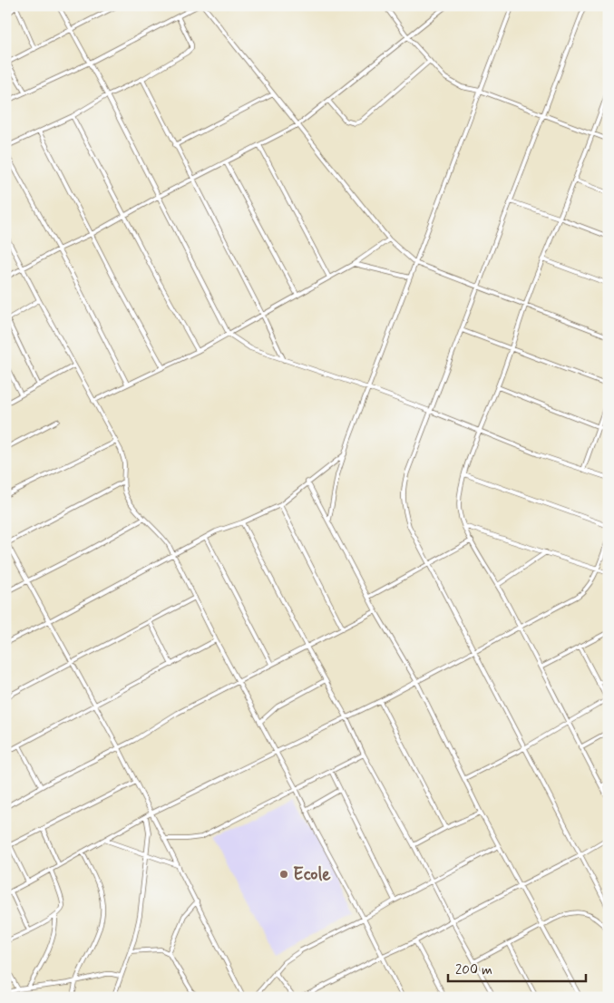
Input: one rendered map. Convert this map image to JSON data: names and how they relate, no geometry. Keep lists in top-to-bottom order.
{
  "places": ["Ecole"],
  "scale_bar": "200 m"
}
